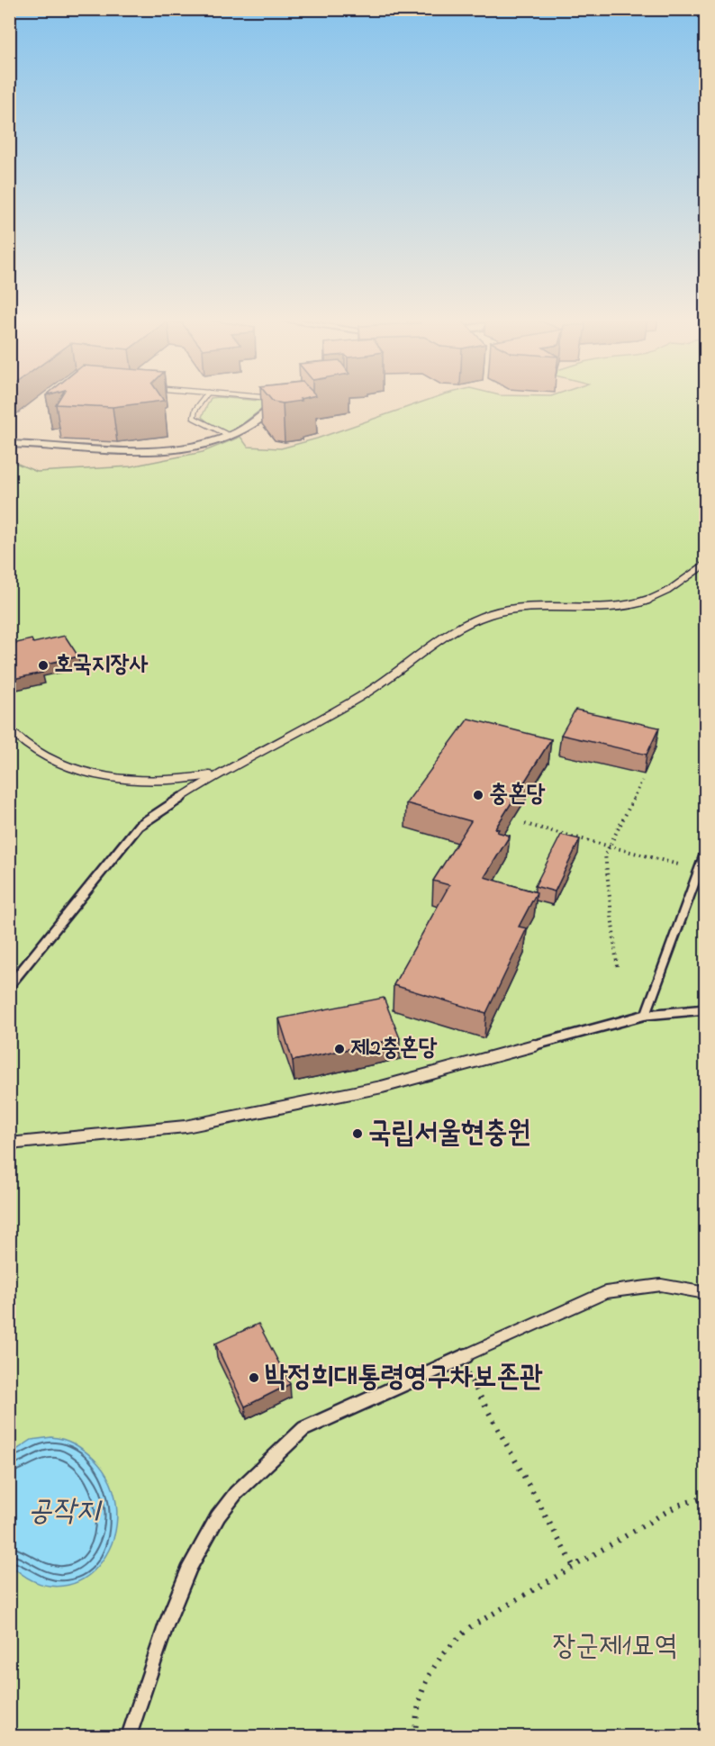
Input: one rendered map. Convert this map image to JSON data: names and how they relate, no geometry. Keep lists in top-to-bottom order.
{
  "water": ["공작지"],
  "parks": ["장군제1묘역"],
  "places": [
    "호국지장사",
    "충혼당",
    "제2충혼당",
    "국립서울현충원",
    "박정희대통령영구차보존관"
  ]
}
